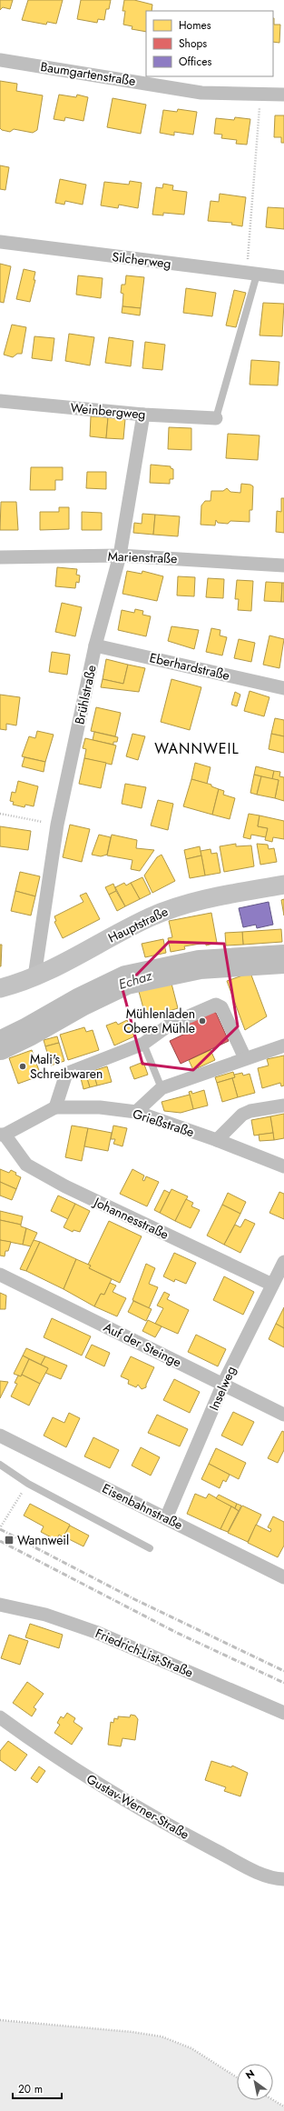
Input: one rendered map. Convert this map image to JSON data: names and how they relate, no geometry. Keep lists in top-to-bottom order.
{
  "streets": {
    "main road": ["Hauptstraße"],
    "street": [
      "Baumgartenstraße",
      "Silcherweg",
      "Weinbergweg",
      "Marienstraße",
      "Eberhardstraße",
      "Brühlstraße",
      "Grießstraße",
      "Johannesstraße",
      "Auf der Steinge",
      "Inselweg",
      "Eisenbahnstraße",
      "Friedrich-List-Straße",
      "Gustav-Werner-Straße"
    ]
  },
  "crossings": [
    ["Weinbergweg", "Brühlstraße"],
    ["Marienstraße", "Brühlstraße"],
    ["Eberhardstraße", "Brühlstraße"],
    ["Brühlstraße", "Hauptstraße"],
    ["Grießstraße", "Johannesstraße"],
    ["Johannesstraße", "Inselweg"],
    ["Auf der Steinge", "Inselweg"],
    ["Inselweg", "Eisenbahnstraße"]
  ],
  "districts": ["WANNWEIL"],
  "water": ["Echaz"],
  "places": {
    "other": ["Mühlenladen Obere Mühle", "Mali's Schreibwaren"],
    "transit": ["Wannweil"]
  },
  "legend": ["Homes", "Shops", "Offices"],
  "scale_bar": "20 m",
  "north": "top left"
}
